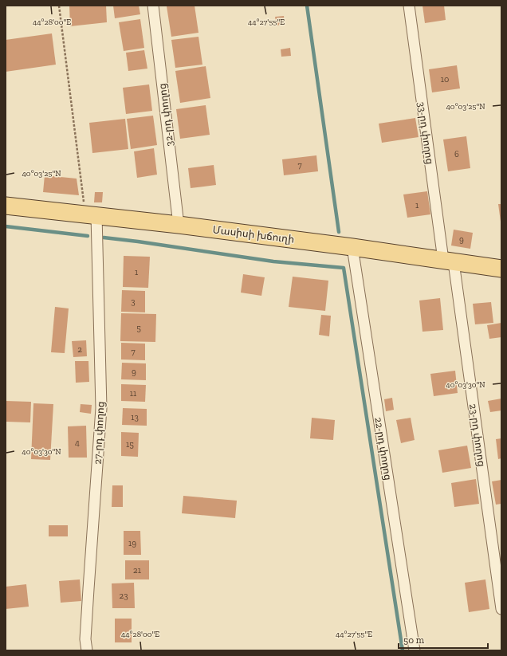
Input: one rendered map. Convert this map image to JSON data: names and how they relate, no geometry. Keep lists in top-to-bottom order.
{
  "streets": {
    "main road": ["Մասիսի խճուղի"],
    "street": [
      "32-րդ փողոց",
      "33-րդ փողոց",
      "27-րդ փողոց",
      "23-րդ փողոց",
      "22-րդ փողոց"
    ]
  },
  "crossings": [
    ["32-րդ փողոց", "Մասիսի խճուղի"],
    ["33-րդ փողոց", "Մասիսի խճուղի"],
    ["33-րդ փողոց", "23-րդ փողոց"],
    ["Մասիսի խճուղի", "27-րդ փողոց"],
    ["Մասիսի խճուղի", "23-րդ փողոց"],
    ["Մասիսի խճուղի", "22-րդ փողոց"]
  ],
  "house_numbers": [
    "10",
    "6",
    "7",
    "1",
    "9",
    "1",
    "3",
    "5",
    "2",
    "7",
    "9",
    "11",
    "13",
    "4",
    "15",
    "19",
    "21",
    "23"
  ],
  "scale_bar": "50 m",
  "coordinates": [
    "44°28'00\"E",
    "44°27'55\"E",
    "40°03'25\"N",
    "40°03'30\"N"
  ]
}
